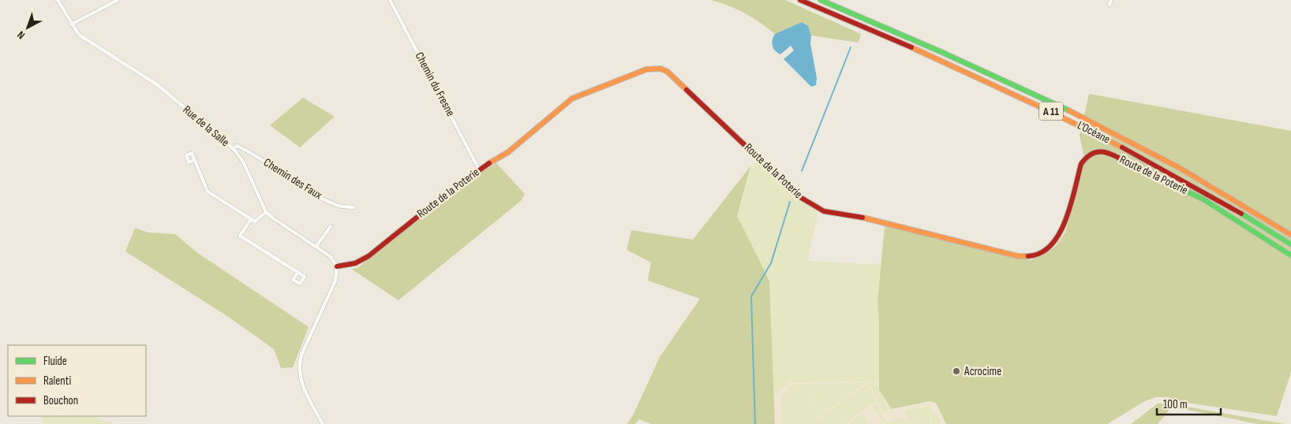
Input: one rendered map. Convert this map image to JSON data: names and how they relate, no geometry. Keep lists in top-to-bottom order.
{
  "streets": {
    "main road": ["A 11", "L’Océane", "Route de la Poterie"],
    "street": ["Chemin du Fresne", "Rue de la Salle", "Chemin des Faux"]
  },
  "crossings": [
    ["Chemin du Fresne", "Route de la Poterie"],
    ["Rue de la Salle", "Route de la Poterie"],
    ["Rue de la Salle", "Chemin des Faux"]
  ],
  "places": ["Acrocime"],
  "legend": ["Fluide", "Ralenti", "Bouchon"],
  "scale_bar": "100 m",
  "north": "bottom left"
}
